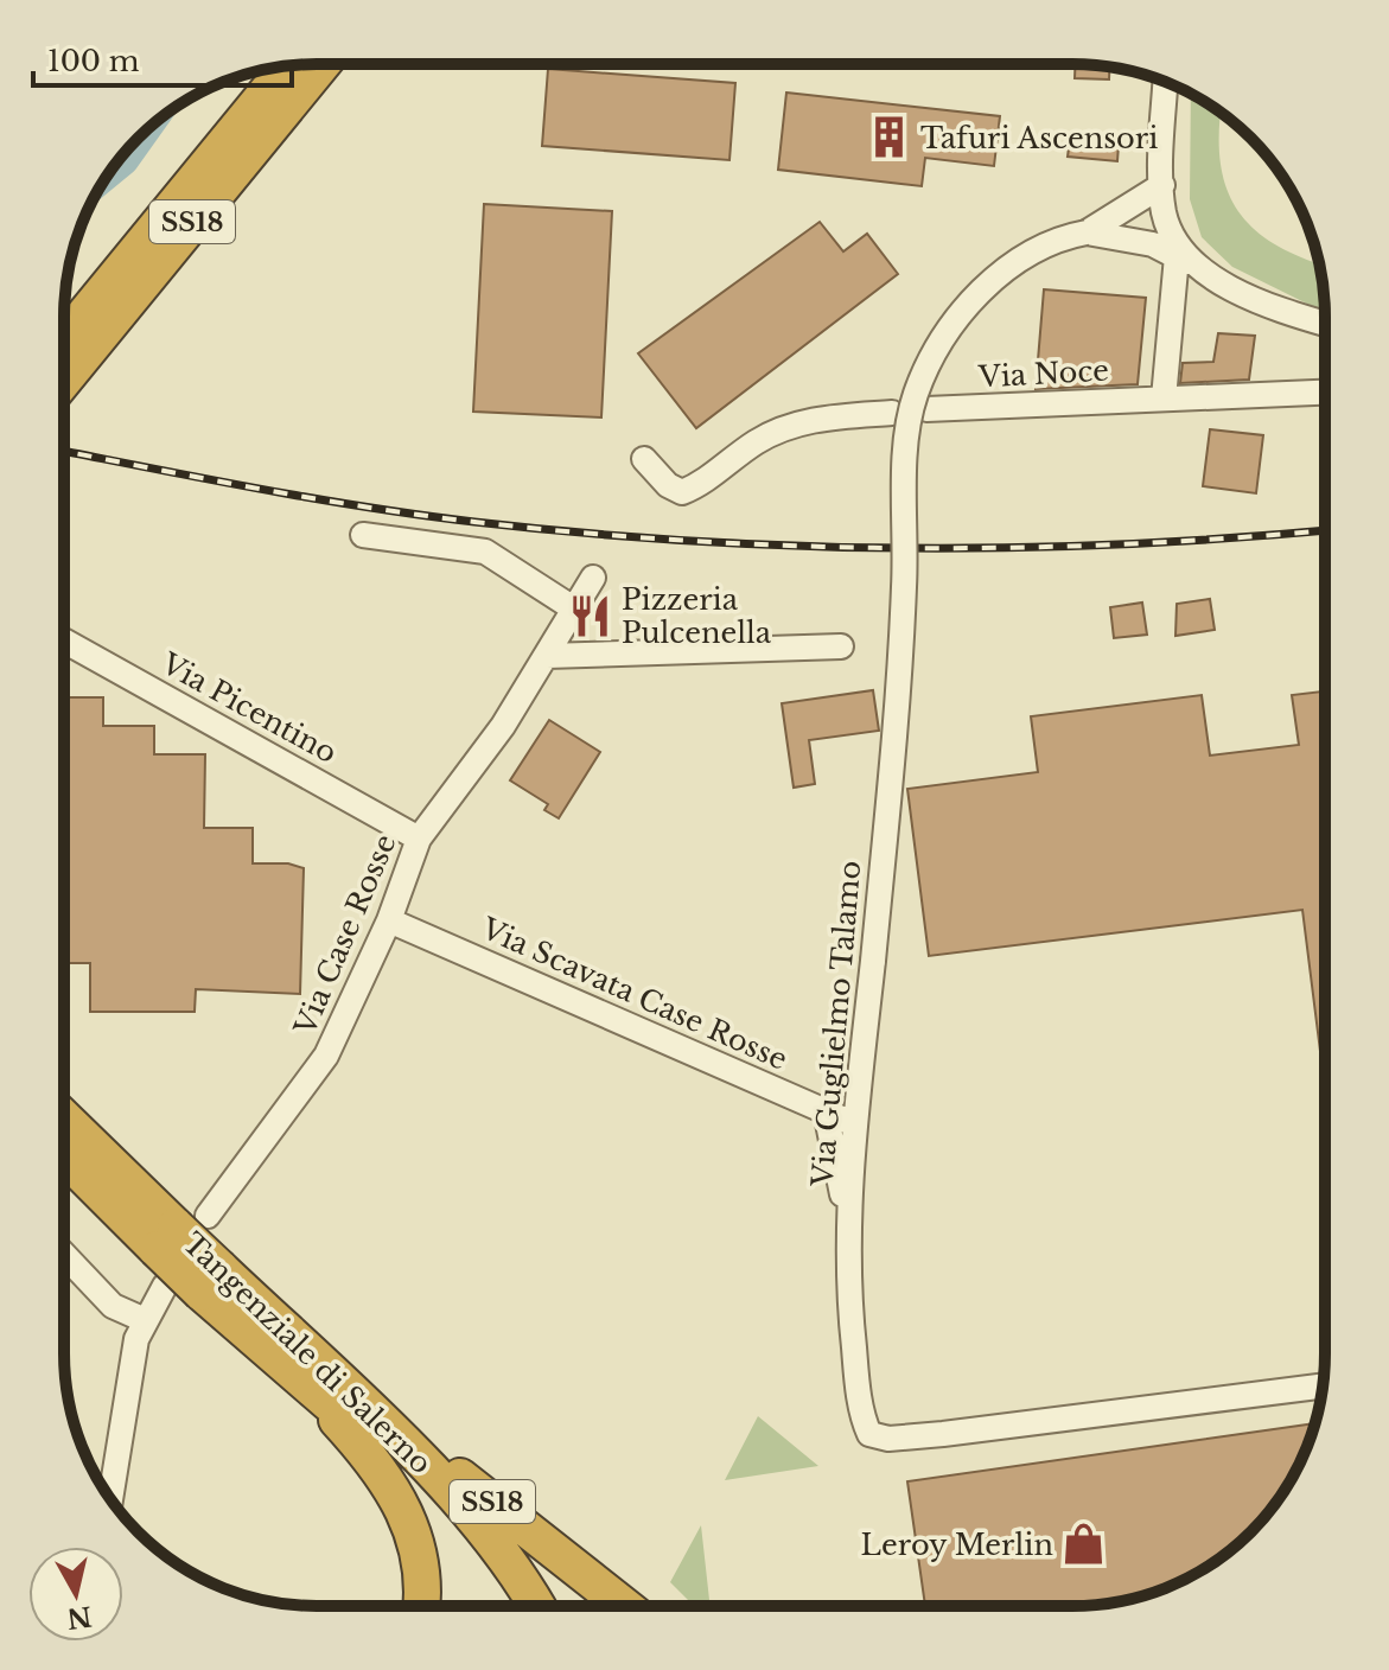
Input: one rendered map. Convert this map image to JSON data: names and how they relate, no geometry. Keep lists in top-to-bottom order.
{
  "streets": {
    "highway": ["SS18", "Tangenziale di Salerno"],
    "street": [
      "Via Noce",
      "Via Picentino",
      "Via Case Rosse",
      "Via Scavata Case Rosse",
      "Via Guglielmo Talamo"
    ]
  },
  "crossings": [
    ["SS18", "Tangenziale di Salerno"],
    ["Via Picentino", "Via Case Rosse"],
    ["Via Case Rosse", "Via Scavata Case Rosse"],
    ["Via Case Rosse", "Tangenziale di Salerno"],
    ["Via Scavata Case Rosse", "Via Guglielmo Talamo"]
  ],
  "places": {
    "building": ["Tafuri Ascensori"],
    "restaurant": ["Pizzeria Pulcenella"],
    "shop": ["Leroy Merlin"]
  },
  "scale_bar": "100 m",
  "north": "bottom"
}
